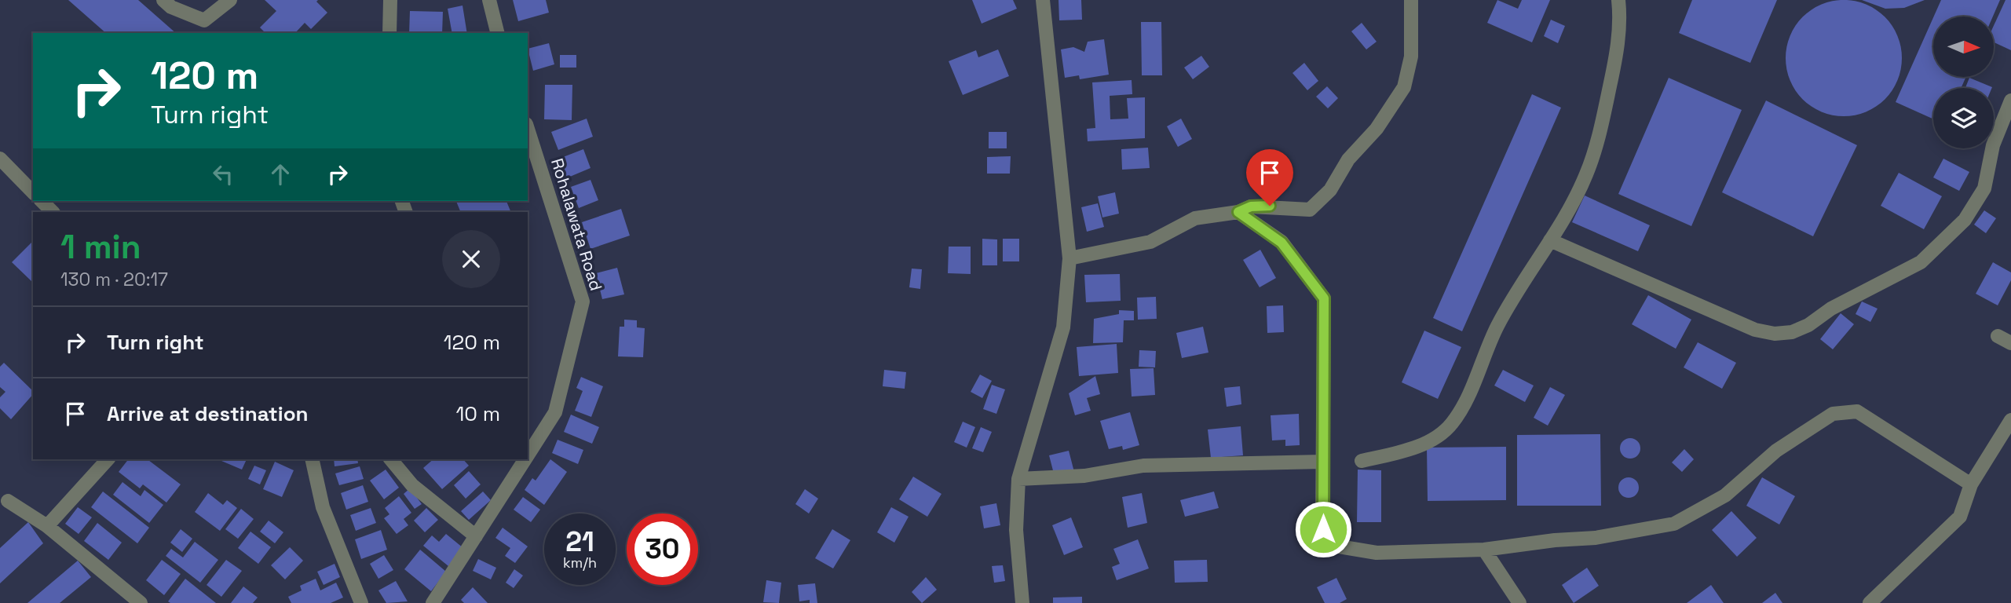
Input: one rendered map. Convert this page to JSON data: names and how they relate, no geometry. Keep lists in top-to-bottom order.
{
  "streets": {
    "street": ["Rohalawata Road"]
  },
  "north": "right",
  "page": {
    "turn": ["120 m", "Turn right"],
    "heading": ["1 min", "130 m · 20:17"],
    "list": [
      {
        "name": "Turn right",
        "value": "120 m"
      },
      {
        "name": "Arrive at destination",
        "value": "10 m"
      }
    ],
    "speed": "21 km/h",
    "limit": "30"
  }
}
